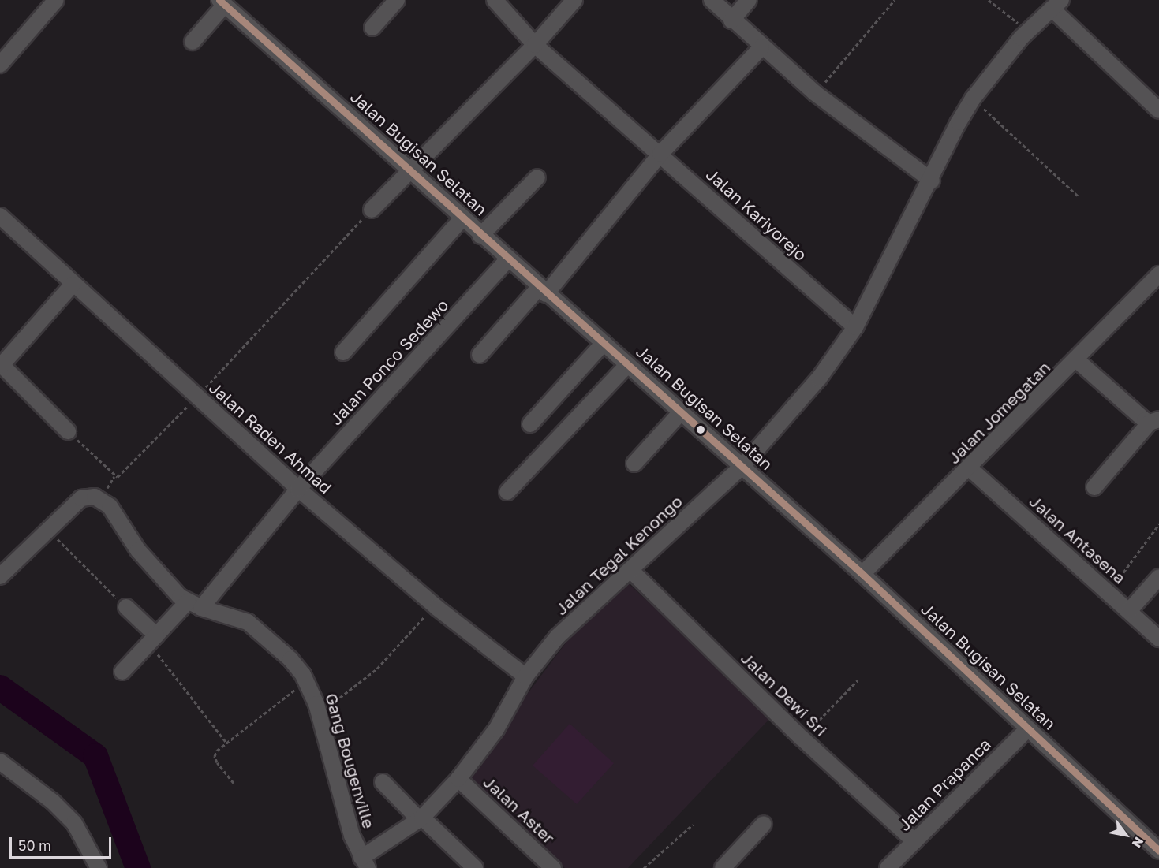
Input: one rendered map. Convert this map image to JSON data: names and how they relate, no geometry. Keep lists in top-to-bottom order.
{
  "streets": {
    "street": [
      "Jalan Bugisan Selatan",
      "Jalan Kariyorejo",
      "Jalan Ponco Sedewo",
      "Jalan Jomegatan",
      "Jalan Raden Ahmad",
      "Jalan Antasena",
      "Jalan Tegal Kenongo",
      "Jalan Dewi Sri",
      "Gang Bougenville",
      "Jalan Prapanca",
      "Jalan Aster"
    ]
  },
  "crossings": [
    ["Jalan Bugisan Selatan", "Jalan Ponco Sedewo"],
    ["Jalan Bugisan Selatan", "Jalan Jomegatan"],
    ["Jalan Bugisan Selatan", "Jalan Tegal Kenongo"],
    ["Jalan Bugisan Selatan", "Jalan Prapanca"],
    ["Jalan Ponco Sedewo", "Jalan Raden Ahmad"],
    ["Jalan Ponco Sedewo", "Gang Bougenville"],
    ["Jalan Jomegatan", "Jalan Antasena"],
    ["Jalan Raden Ahmad", "Jalan Tegal Kenongo"],
    ["Jalan Tegal Kenongo", "Jalan Dewi Sri"],
    ["Jalan Tegal Kenongo", "Gang Bougenville"],
    ["Jalan Tegal Kenongo", "Jalan Aster"],
    ["Jalan Dewi Sri", "Jalan Prapanca"]
  ],
  "scale_bar": "50 m",
  "north": "bottom right"
}
